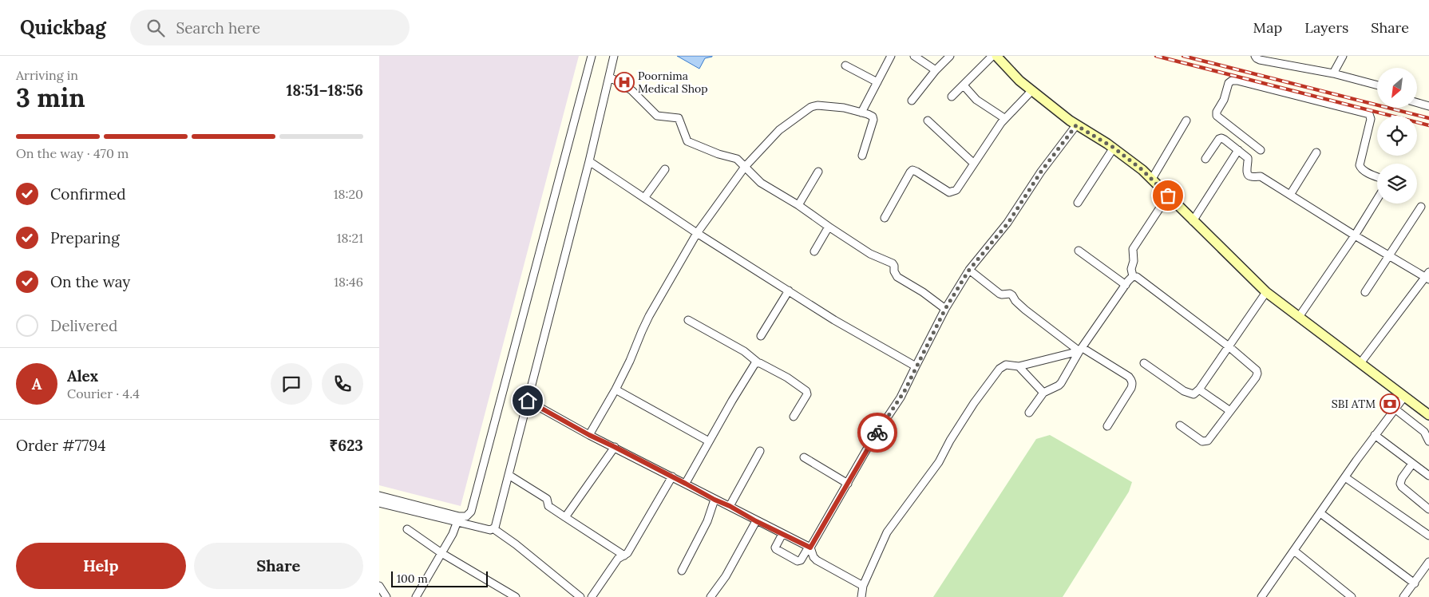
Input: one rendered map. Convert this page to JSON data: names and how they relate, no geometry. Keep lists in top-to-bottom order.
{
  "places": {
    "hospital": ["Poornima Medical Shop"],
    "bank": ["SBI ATM"]
  },
  "scale_bar": "100 m",
  "north": "bottom left",
  "page": {
    "header": "Quickbag",
    "search": "Search here",
    "nav": ["Map", "Layers", "Share"],
    "heading": ["3 min", "Arriving in", "18:51–18:56"],
    "panel": [
      "Alex",
      "Courier · 4.4",
      "Order #7794",
      "₹623"
    ],
    "bar": "On the way · 470 m",
    "list": [
      ["Confirmed", "18:20"],
      ["Preparing", "18:21"],
      ["On the way", "18:46"],
      "Delivered"
    ],
    "round": "A",
    "buttons": ["Help", "Share"],
    "scale": "100 m"
  }
}
